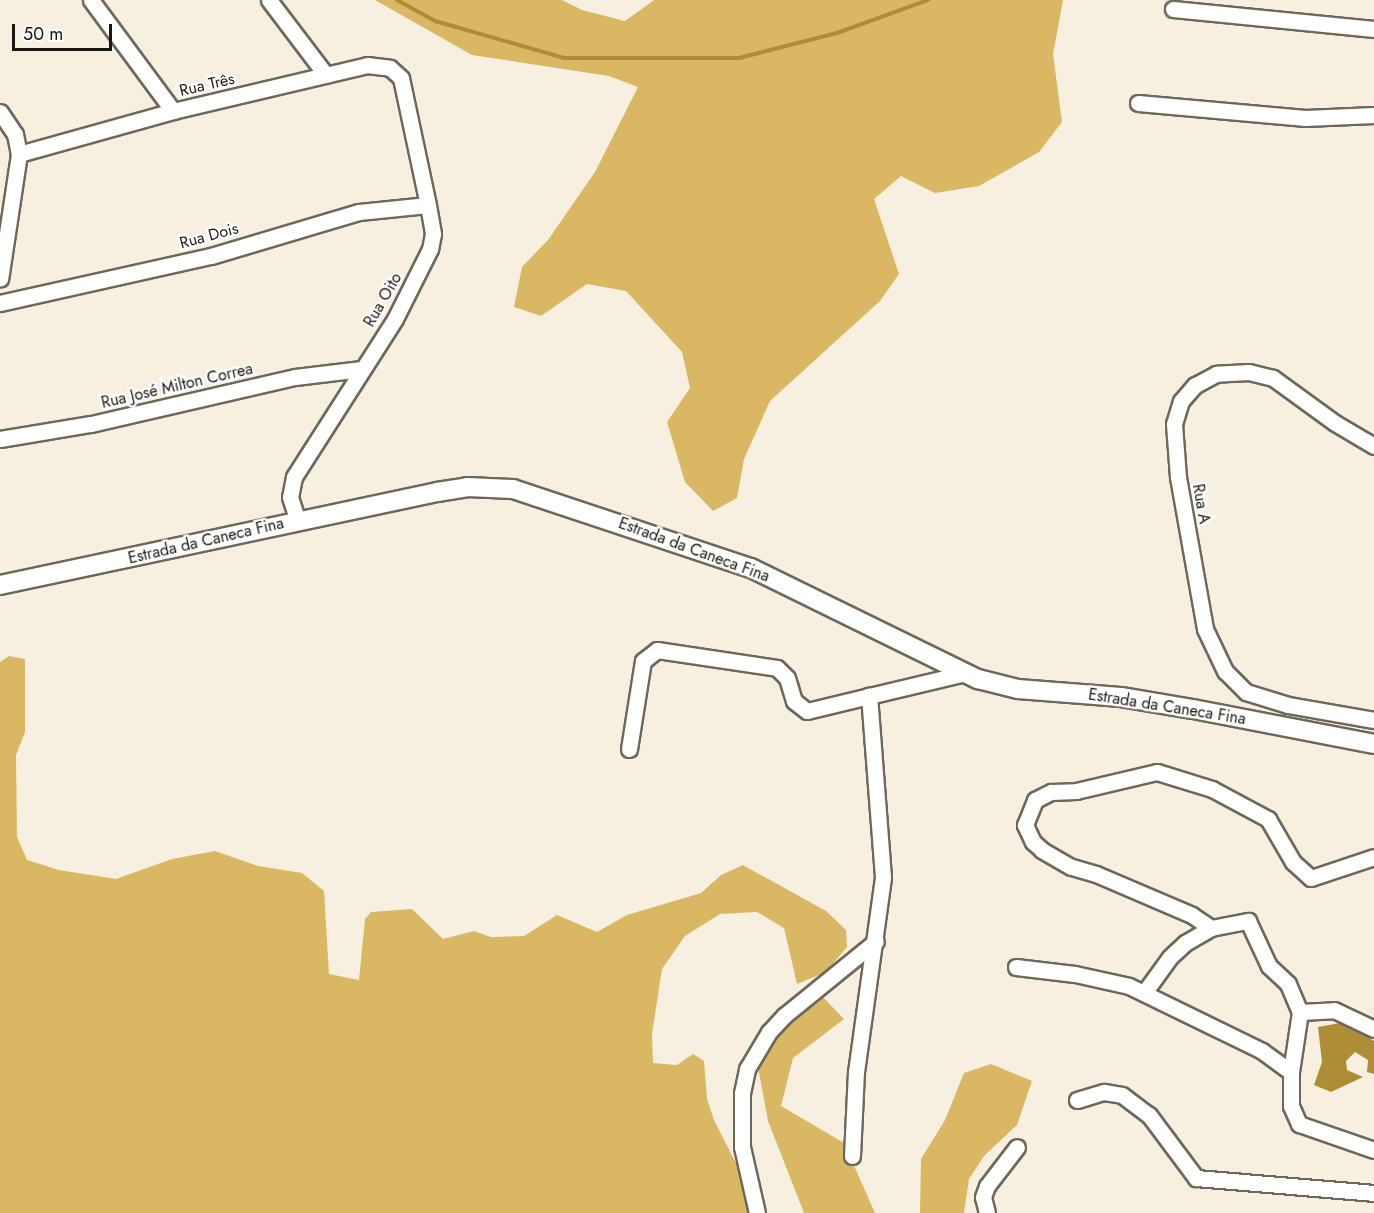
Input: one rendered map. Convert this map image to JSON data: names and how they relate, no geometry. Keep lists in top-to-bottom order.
{
  "streets": {
    "street": [
      "Rua Três",
      "Rua Dois",
      "Rua Oito",
      "Rua José Milton Correa",
      "Rua A",
      "Estrada da Caneca Fina"
    ]
  },
  "crossings": [
    ["Rua Três", "Rua Oito"],
    ["Rua Dois", "Rua Oito"],
    ["Rua Oito", "Rua José Milton Correa"],
    ["Rua Oito", "Estrada da Caneca Fina"]
  ],
  "scale_bar": "50 m"
}
